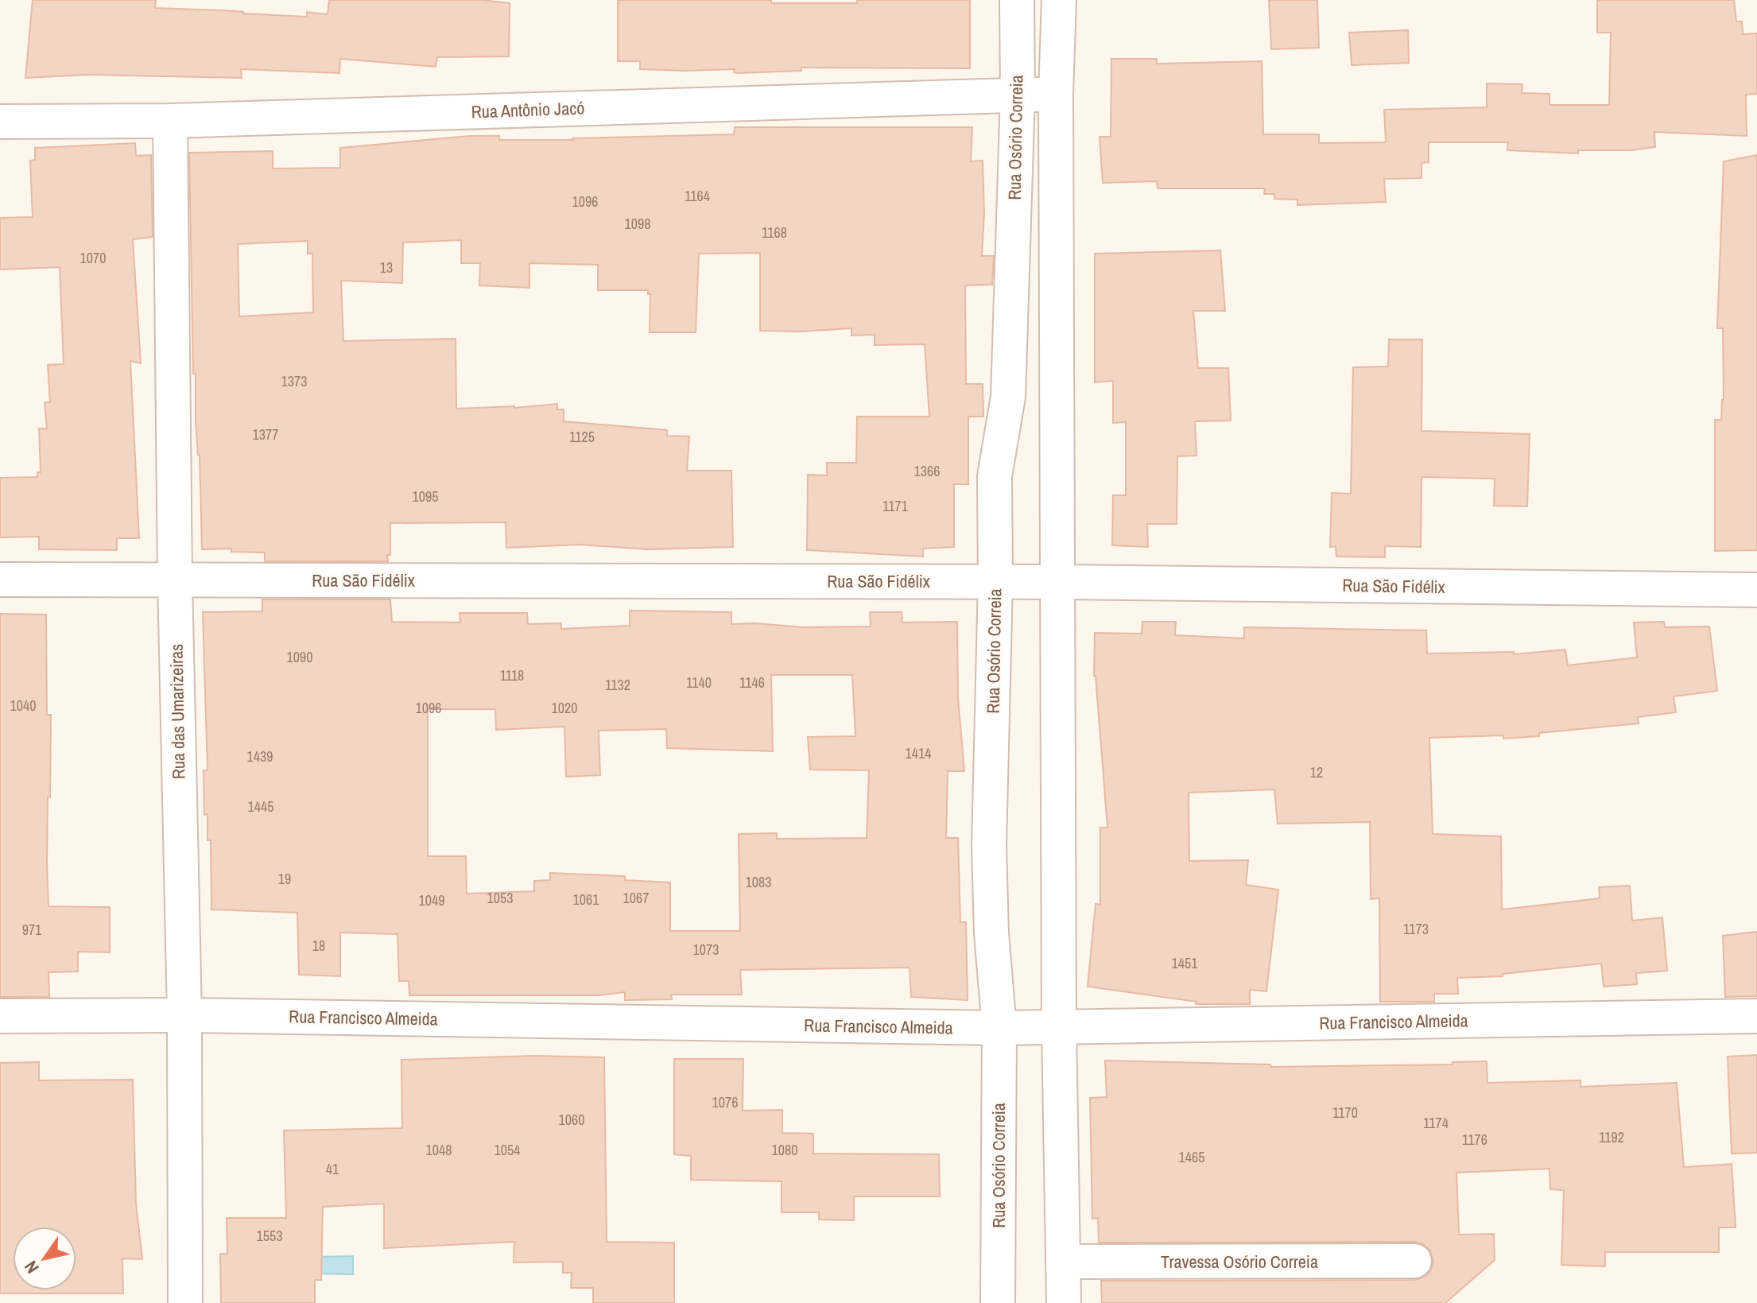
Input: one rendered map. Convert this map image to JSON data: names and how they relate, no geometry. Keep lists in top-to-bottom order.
{
  "streets": {
    "street": [
      "Rua Antônio Jacó",
      "Rua Osório Correia",
      "Rua São Fidélix",
      "Rua das Umarizeiras",
      "Rua Francisco Almeida",
      "Travessa Osório Correia"
    ]
  },
  "crossings": [
    ["Rua Antônio Jacó", "Rua Osório Correia"],
    ["Rua Antônio Jacó", "Rua das Umarizeiras"],
    ["Rua Osório Correia", "Rua São Fidélix"],
    ["Rua Osório Correia", "Rua Francisco Almeida"],
    ["Rua São Fidélix", "Rua das Umarizeiras"],
    ["Rua das Umarizeiras", "Rua Francisco Almeida"]
  ],
  "house_numbers": [
    "1164",
    "1096",
    "1098",
    "1168",
    "1070",
    "13",
    "1373",
    "1377",
    "1125",
    "1366",
    "1095",
    "1171",
    "1090",
    "1118",
    "1140",
    "1146",
    "1132",
    "1040",
    "1096",
    "1020",
    "1414",
    "1439",
    "12",
    "1445",
    "19",
    "1083",
    "1053",
    "1067",
    "1061",
    "1049",
    "1173",
    "971",
    "18",
    "1073",
    "1451",
    "1076",
    "1170",
    "1060",
    "1174",
    "1192",
    "1176",
    "1048",
    "1054",
    "1080",
    "1465",
    "41",
    "1553"
  ],
  "north": "bottom left"
}
